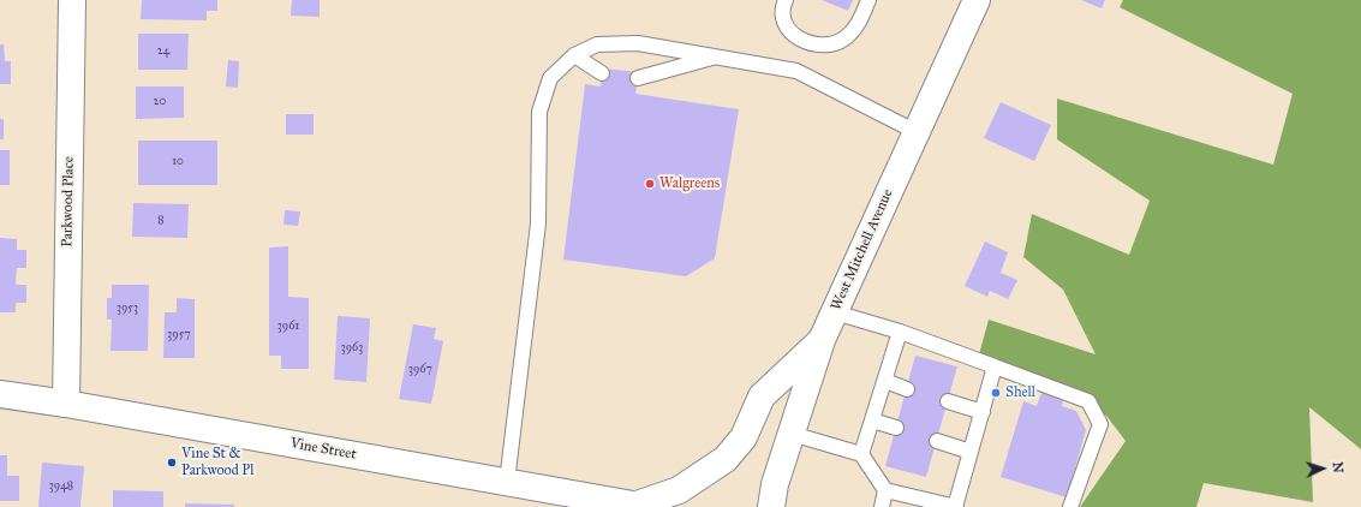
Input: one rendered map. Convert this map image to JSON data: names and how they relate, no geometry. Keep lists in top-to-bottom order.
{
  "streets": {
    "main road": ["Parkwood Place", "West Mitchell Avenue", "Vine Street"]
  },
  "crossings": [
    ["Parkwood Place", "Vine Street"]
  ],
  "places": ["Walgreens", "Shell", "Vine St & Parkwood Pl"],
  "house_numbers": [
    "24",
    "20",
    "10",
    "8",
    "3953",
    "3961",
    "3957",
    "3963",
    "3967",
    "3948"
  ],
  "north": "right"
}
